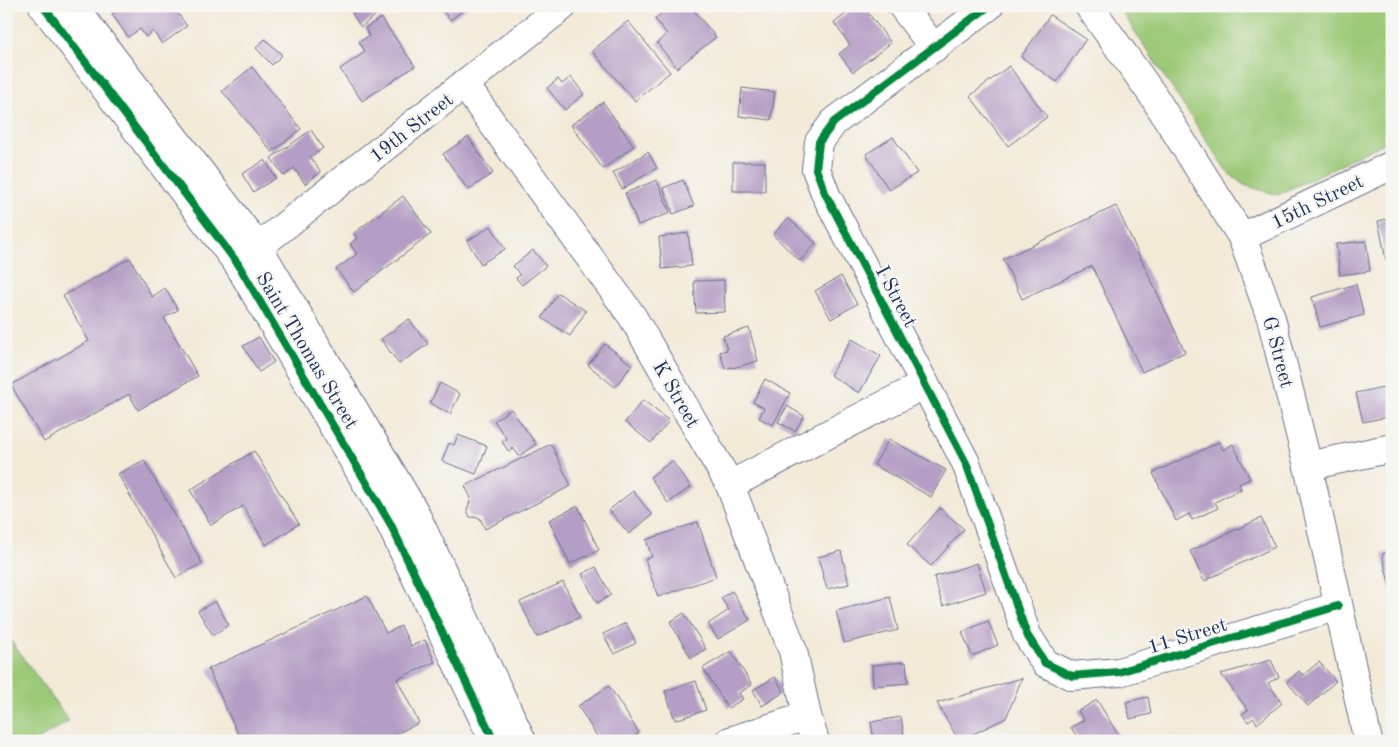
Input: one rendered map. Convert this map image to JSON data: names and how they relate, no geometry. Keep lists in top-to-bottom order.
{
  "streets": {
    "street": [
      "19th Street",
      "15th Street",
      "I Street",
      "Saint Thomas Street",
      "G Street",
      "K Street",
      "11 Street"
    ]
  },
  "crossings": [
    ["19th Street", "Saint Thomas Street"],
    ["19th Street", "K Street"],
    ["15th Street", "G Street"],
    ["I Street", "11 Street"],
    ["G Street", "11 Street"]
  ]
}
